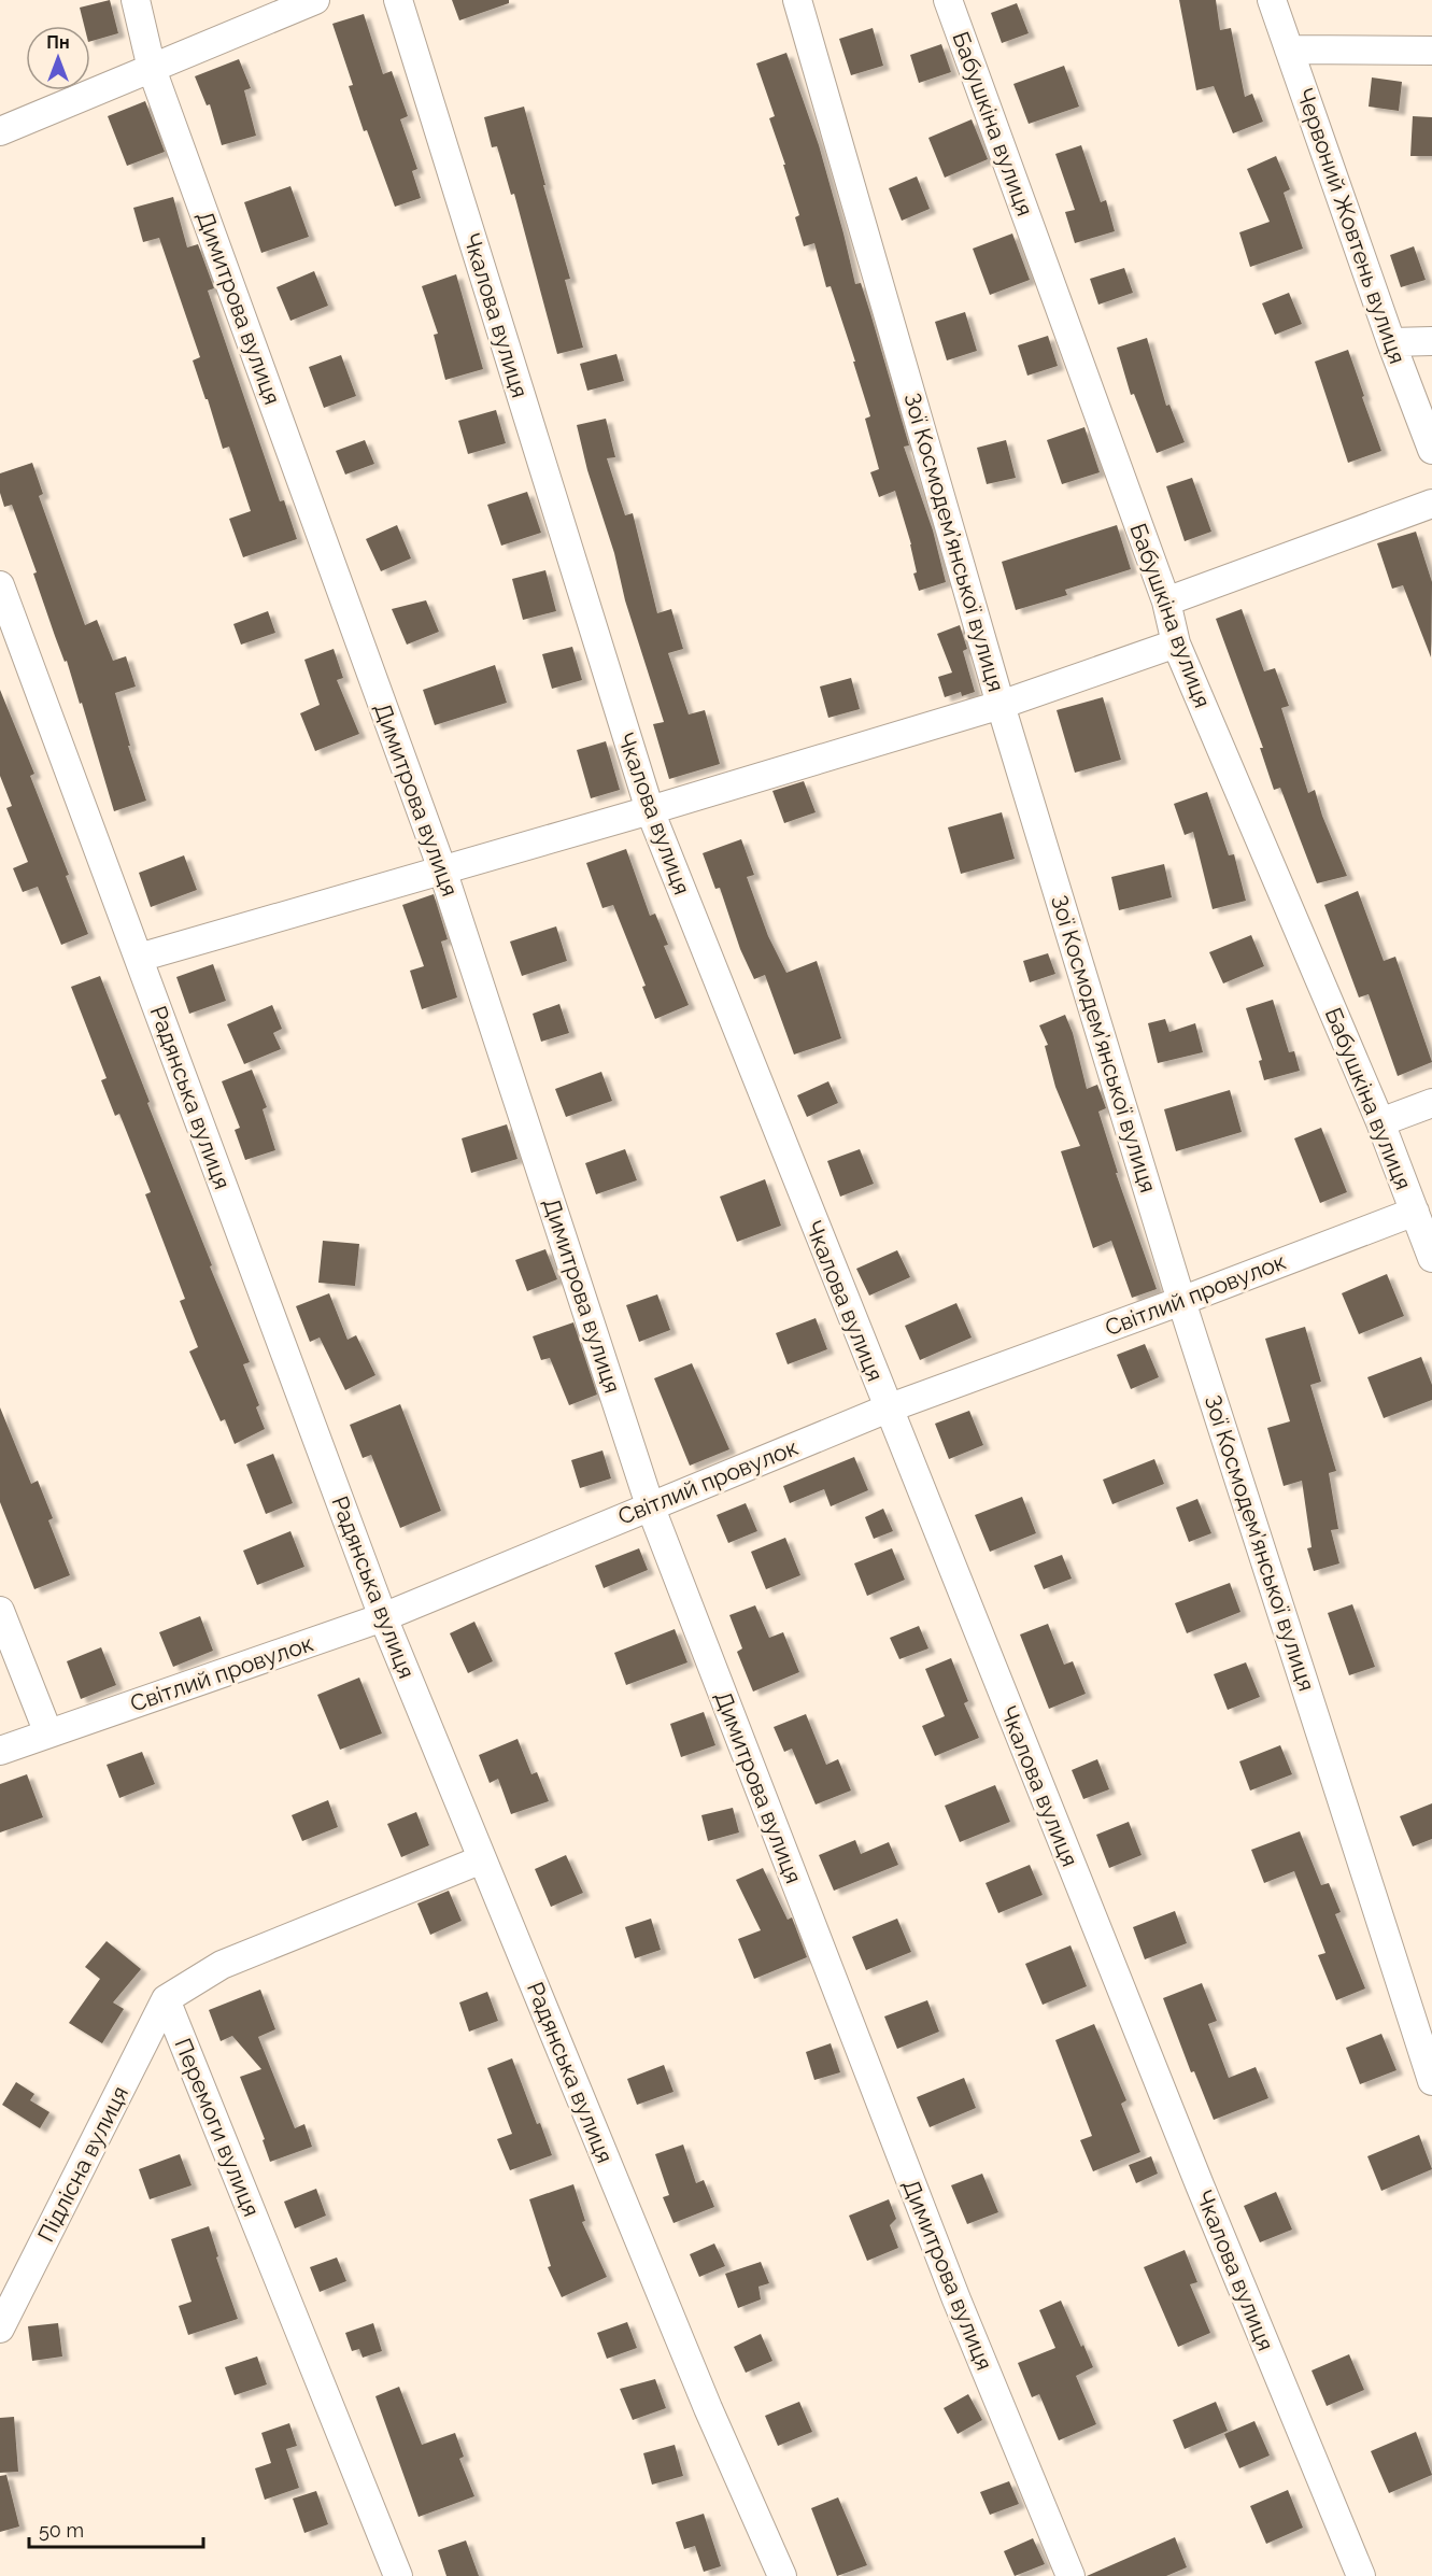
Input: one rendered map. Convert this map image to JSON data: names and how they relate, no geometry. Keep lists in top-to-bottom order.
{
  "streets": {
    "street": [
      "Бабушкіна вулиця",
      "Червоний Жовтень вулиця",
      "Димитрова вулиця",
      "Чкалова вулиця",
      "Зої Космодем’янської вулиця",
      "Радянська вулиця",
      "Світлий провулок",
      "Перемоги вулиця",
      "Підлісна вулиця"
    ]
  },
  "crossings": [
    ["Бабушкіна вулиця", "Світлий провулок"],
    ["Димитрова вулиця", "Світлий провулок"],
    ["Чкалова вулиця", "Світлий провулок"],
    ["Зої Космодем’янської вулиця", "Світлий провулок"],
    ["Радянська вулиця", "Світлий провулок"],
    ["Перемоги вулиця", "Підлісна вулиця"]
  ],
  "scale_bar": "50 m",
  "north": "top"
}
